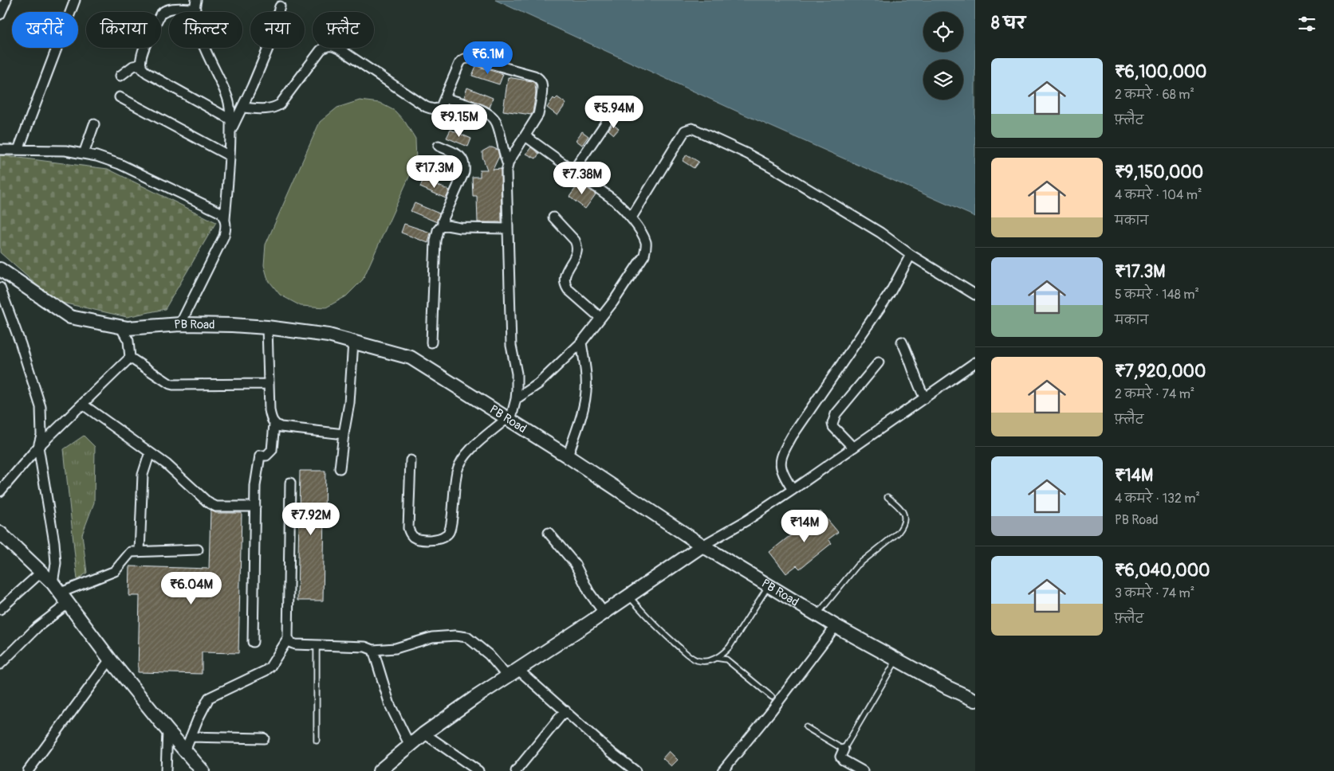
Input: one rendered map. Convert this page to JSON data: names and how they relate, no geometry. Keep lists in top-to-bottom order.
{
  "streets": {
    "street": ["PB Road"]
  },
  "page": {
    "heading": "8 घर",
    "chip": [
      "खरीदें",
      "किराया",
      "फ़िल्टर",
      "नया",
      "फ़्लैट"
    ],
    "price": [
      "₹6.1M",
      "₹5.94M",
      "₹9.15M",
      "₹17.3M",
      "₹7.38M",
      "₹7.92M",
      "₹14M",
      "₹6.04M"
    ],
    "list": [
      {
        "name": "₹6,100,000",
        "note": "2 कमरे · 68 m² · फ़्लैट"
      },
      {
        "name": "₹9,150,000",
        "note": "4 कमरे · 104 m² · मकान"
      },
      {
        "name": "₹17.3M",
        "note": "5 कमरे · 148 m² · मकान"
      },
      {
        "name": "₹7,920,000",
        "note": "2 कमरे · 74 m² · फ़्लैट"
      },
      {
        "name": "₹14M",
        "note": "4 कमरे · 132 m² · PB Road"
      },
      {
        "name": "₹6,040,000",
        "note": "3 कमरे · 74 m² · फ़्लैट"
      }
    ]
  }
}
